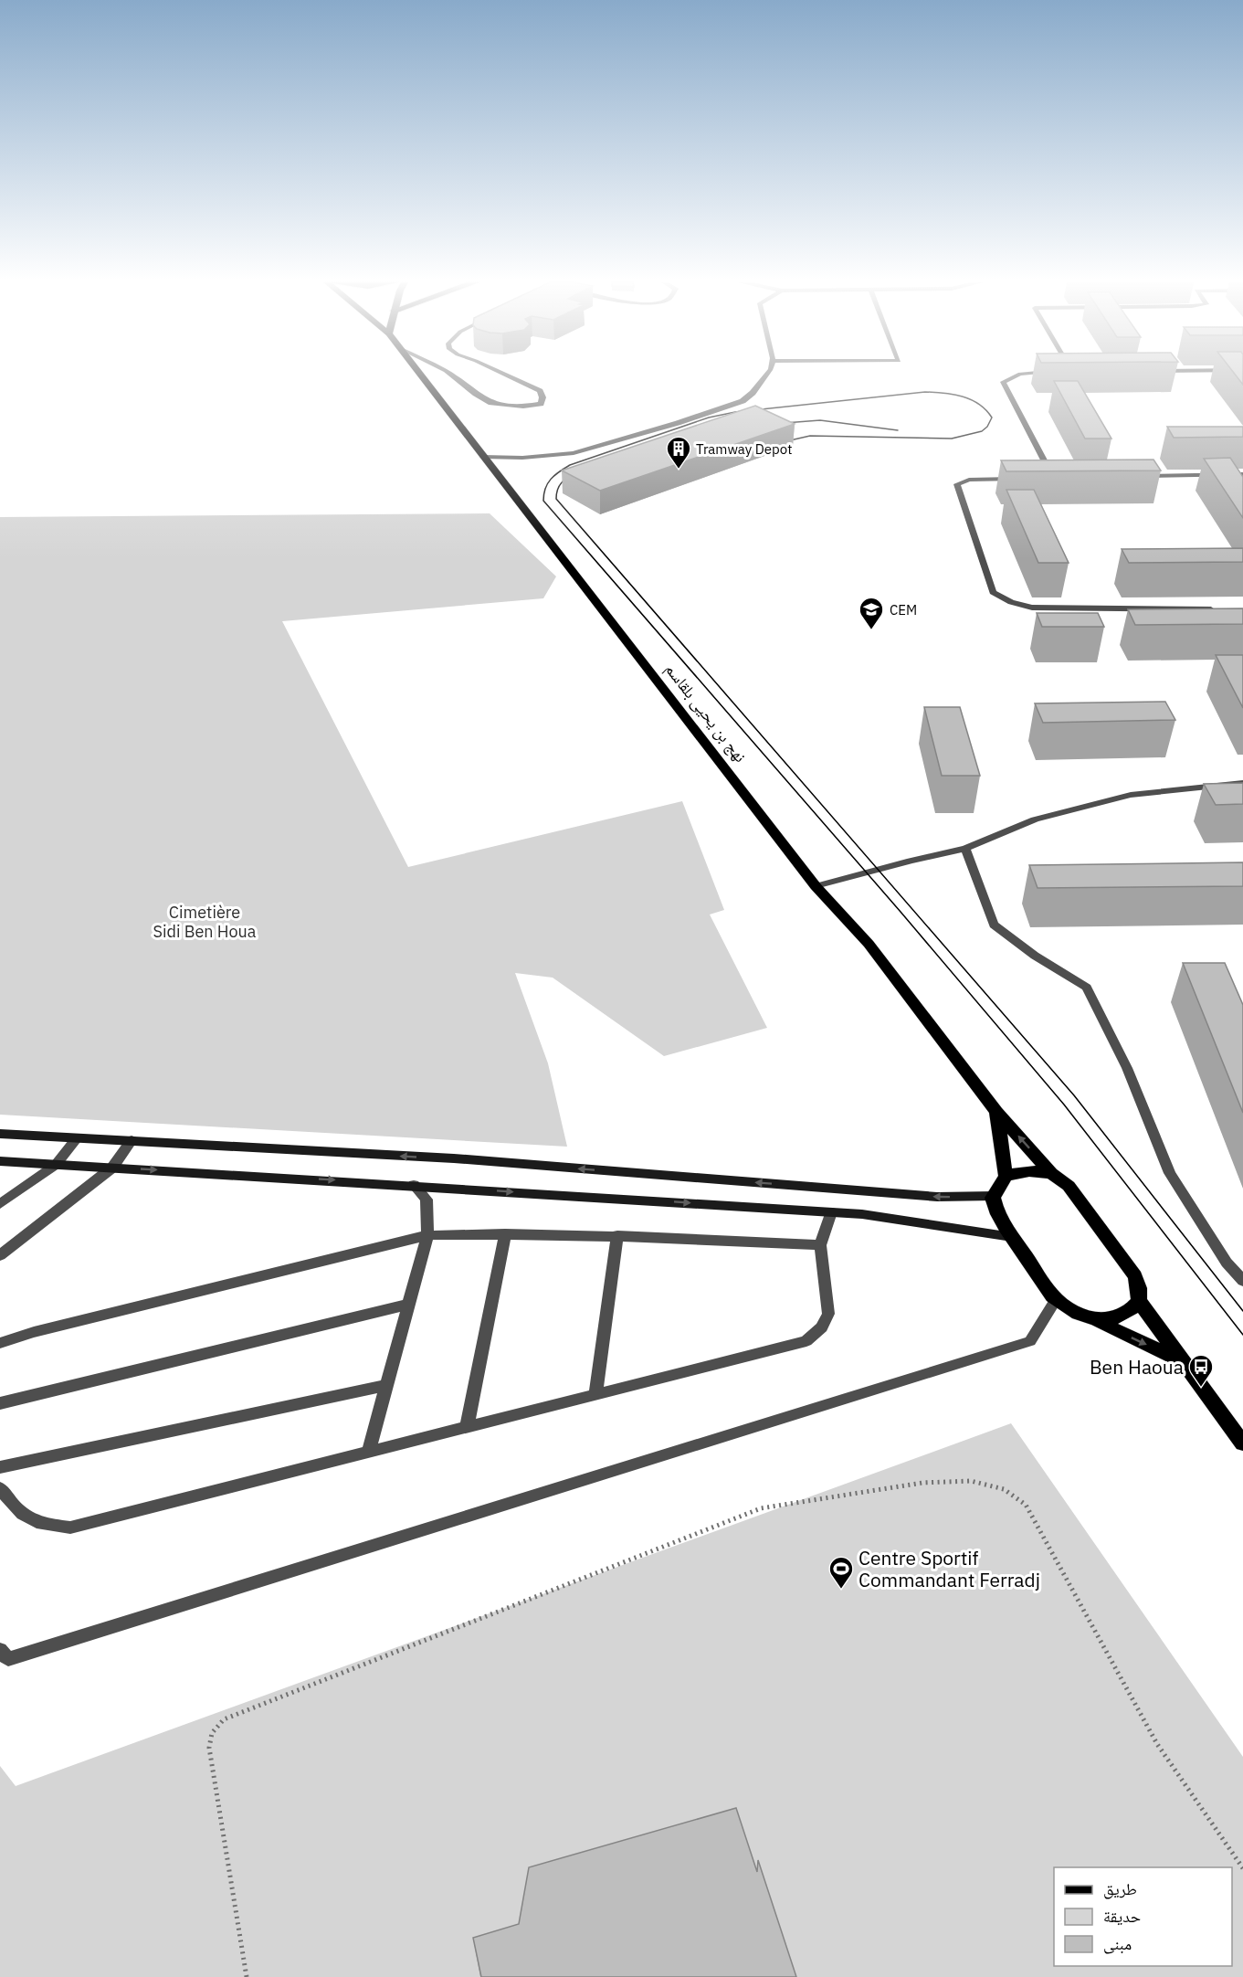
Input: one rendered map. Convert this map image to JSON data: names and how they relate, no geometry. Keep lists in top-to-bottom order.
{
  "streets": {
    "main road": ["نهج بن يحيى بلقاسم"]
  },
  "parks": ["Cimetière Sidi Ben Houa"],
  "places": {
    "building": ["Tramway Depot"],
    "school or university": ["CEM"],
    "bus stop": ["Ben Haoua"],
    "sports": ["Centre Sportif Commandant Ferradj"]
  },
  "legend": ["طريق", "حديقة", "مبنى"]
}
